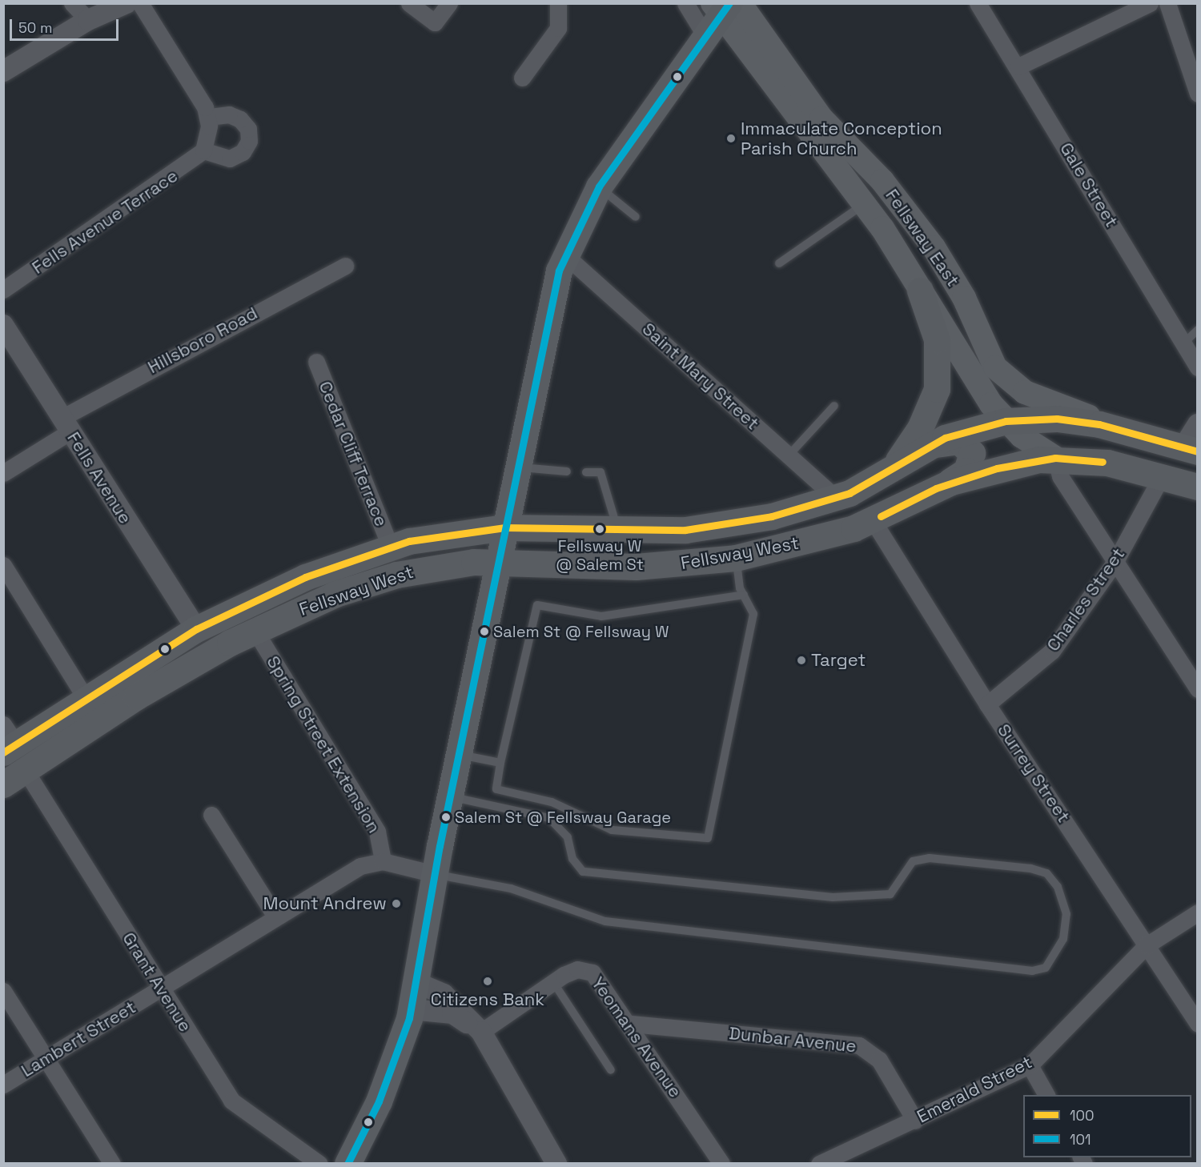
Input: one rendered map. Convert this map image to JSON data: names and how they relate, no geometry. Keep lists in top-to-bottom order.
{
  "streets": {
    "main road": ["Fellsway East", "Fellsway West"],
    "street": [
      "Gale Street",
      "Fells Avenue Terrace",
      "Hillsboro Road",
      "Saint Mary Street",
      "Cedar Cliff Terrace",
      "Fells Avenue",
      "Charles Street",
      "Spring Street Extension",
      "Surrey Street",
      "Grant Avenue",
      "Yeomans Avenue",
      "Lambert Street",
      "Dunbar Avenue",
      "Emerald Street"
    ]
  },
  "crossings": [
    ["Fellsway East", "Fellsway West"],
    ["Hillsboro Road", "Fells Avenue"],
    ["Saint Mary Street", "Fellsway West"],
    ["Cedar Cliff Terrace", "Fellsway West"],
    ["Fells Avenue", "Fellsway West"],
    ["Fellsway West", "Charles Street"],
    ["Fellsway West", "Spring Street Extension"],
    ["Fellsway West", "Surrey Street"],
    ["Fellsway West", "Grant Avenue"],
    ["Charles Street", "Surrey Street"],
    ["Spring Street Extension", "Lambert Street"],
    ["Surrey Street", "Emerald Street"],
    ["Grant Avenue", "Lambert Street"],
    ["Yeomans Avenue", "Dunbar Avenue"],
    ["Dunbar Avenue", "Emerald Street"]
  ],
  "places": [
    "Immaculate Conception Parish Church",
    "Fellsway W @ Salem St",
    "Salem St @ Fellsway W",
    "Target",
    "Salem St @ Fellsway Garage",
    "Mount Andrew",
    "Citizens Bank"
  ],
  "lines": ["transit line 101", "transit line 100"],
  "legend": ["100", "101"],
  "scale_bar": "50 m"
}
